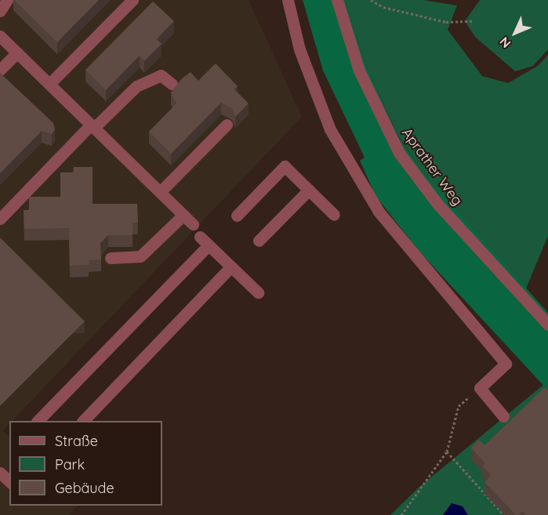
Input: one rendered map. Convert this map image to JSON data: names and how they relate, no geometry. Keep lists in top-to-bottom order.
{
  "streets": {
    "street": ["Aprather Weg"]
  },
  "legend": ["Straße", "Park", "Gebäude"],
  "north": "bottom left"
}
